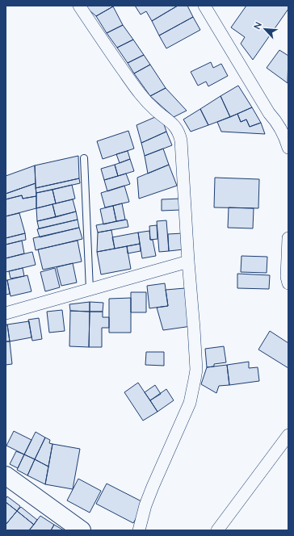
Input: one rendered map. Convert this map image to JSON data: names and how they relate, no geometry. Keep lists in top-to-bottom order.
{
  "north": "top left"
}
